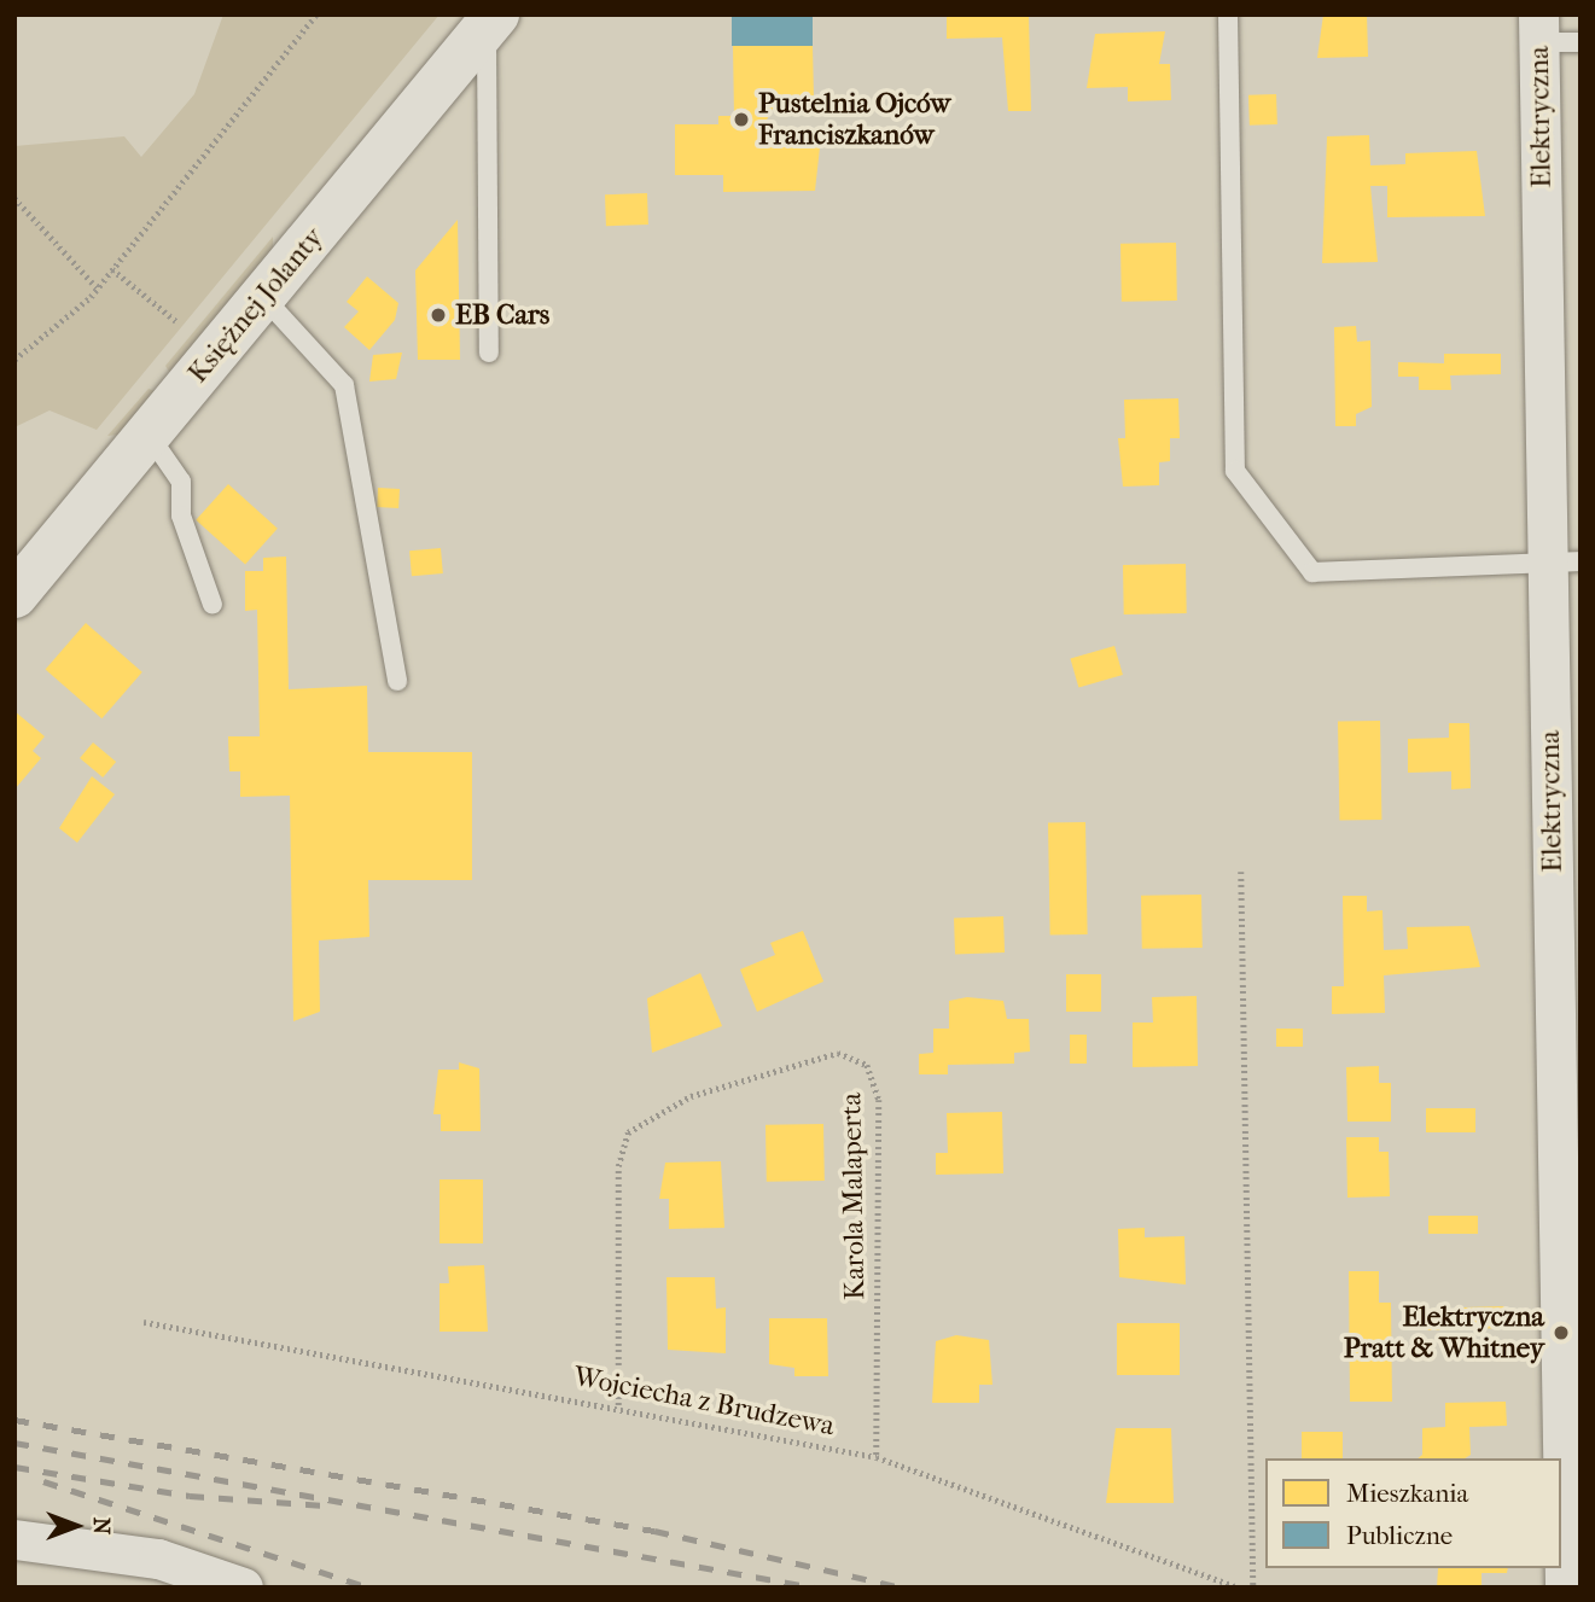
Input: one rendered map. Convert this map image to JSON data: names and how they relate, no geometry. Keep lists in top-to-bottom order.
{
  "streets": {
    "street": ["Elektryczna", "Księżnej Jolanty"],
    "path": ["Karola Malaperta", "Wojciecha z Brudzewa"]
  },
  "crossings": [
    ["Karola Malaperta", "Wojciecha z Brudzewa"]
  ],
  "places": ["Pustelnia Ojców Franciszkanów", "EB Cars", "Elektryczna Pratt & Whitney"],
  "legend": ["Mieszkania", "Publiczne"],
  "north": "right"
}
